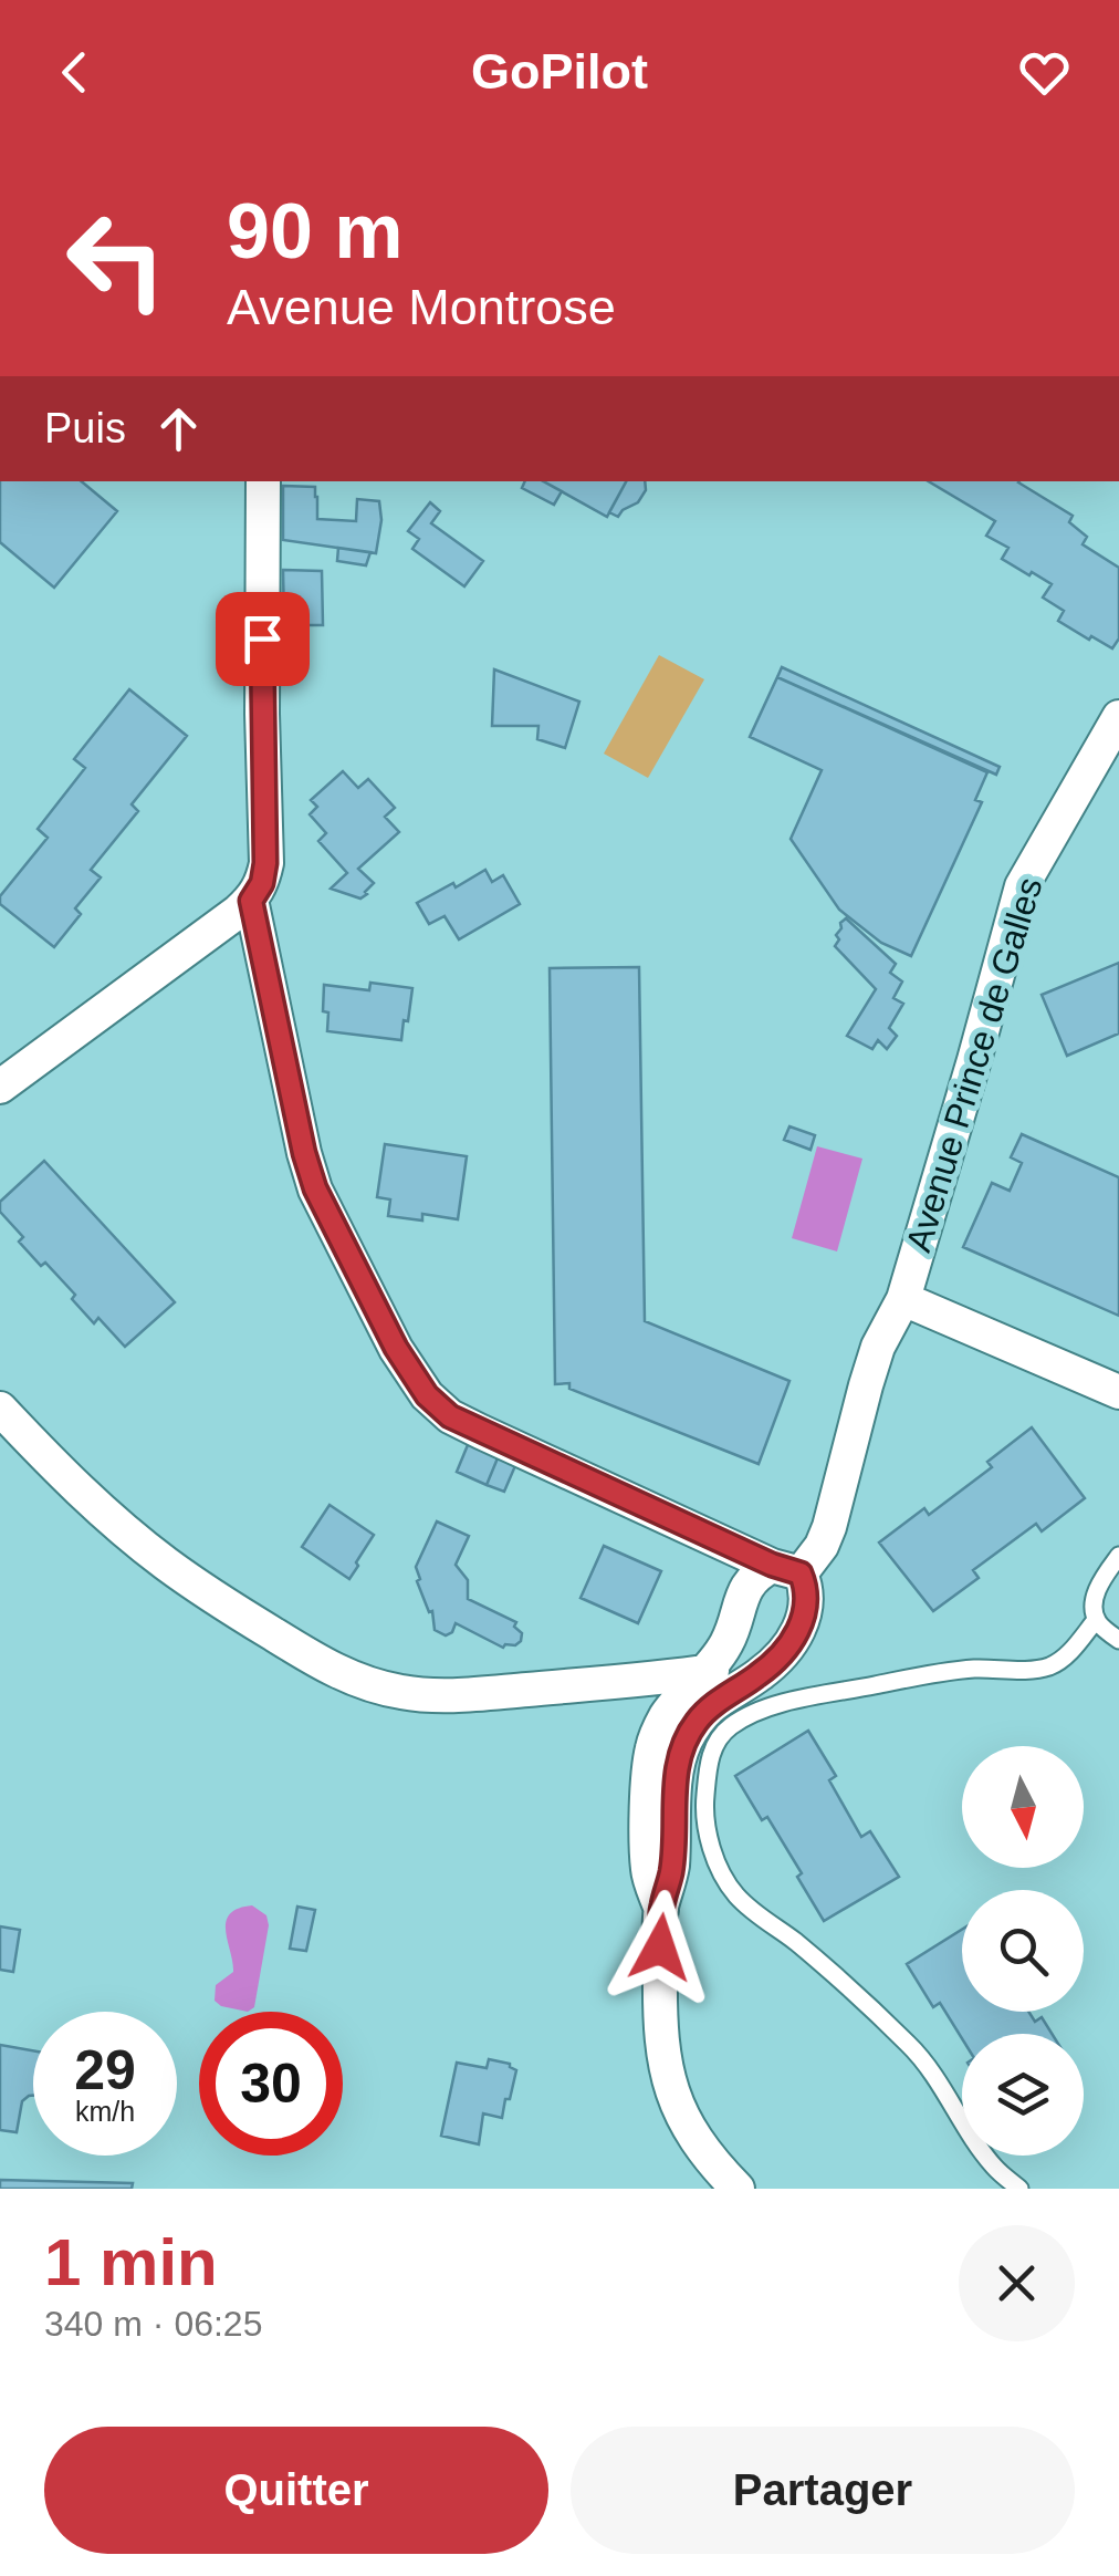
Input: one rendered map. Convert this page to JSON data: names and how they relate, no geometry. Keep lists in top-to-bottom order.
{
  "streets": {
    "street": ["Avenue Prince de Galles"]
  },
  "north": "bottom",
  "page": {
    "header": "GoPilot",
    "turn": ["90 m", "Avenue Montrose"],
    "then": "Puis",
    "speed": "29 km/h",
    "limit": "30",
    "heading": ["1 min", "340 m · 06:25"],
    "buttons": ["Quitter", "Partager"]
  }
}
